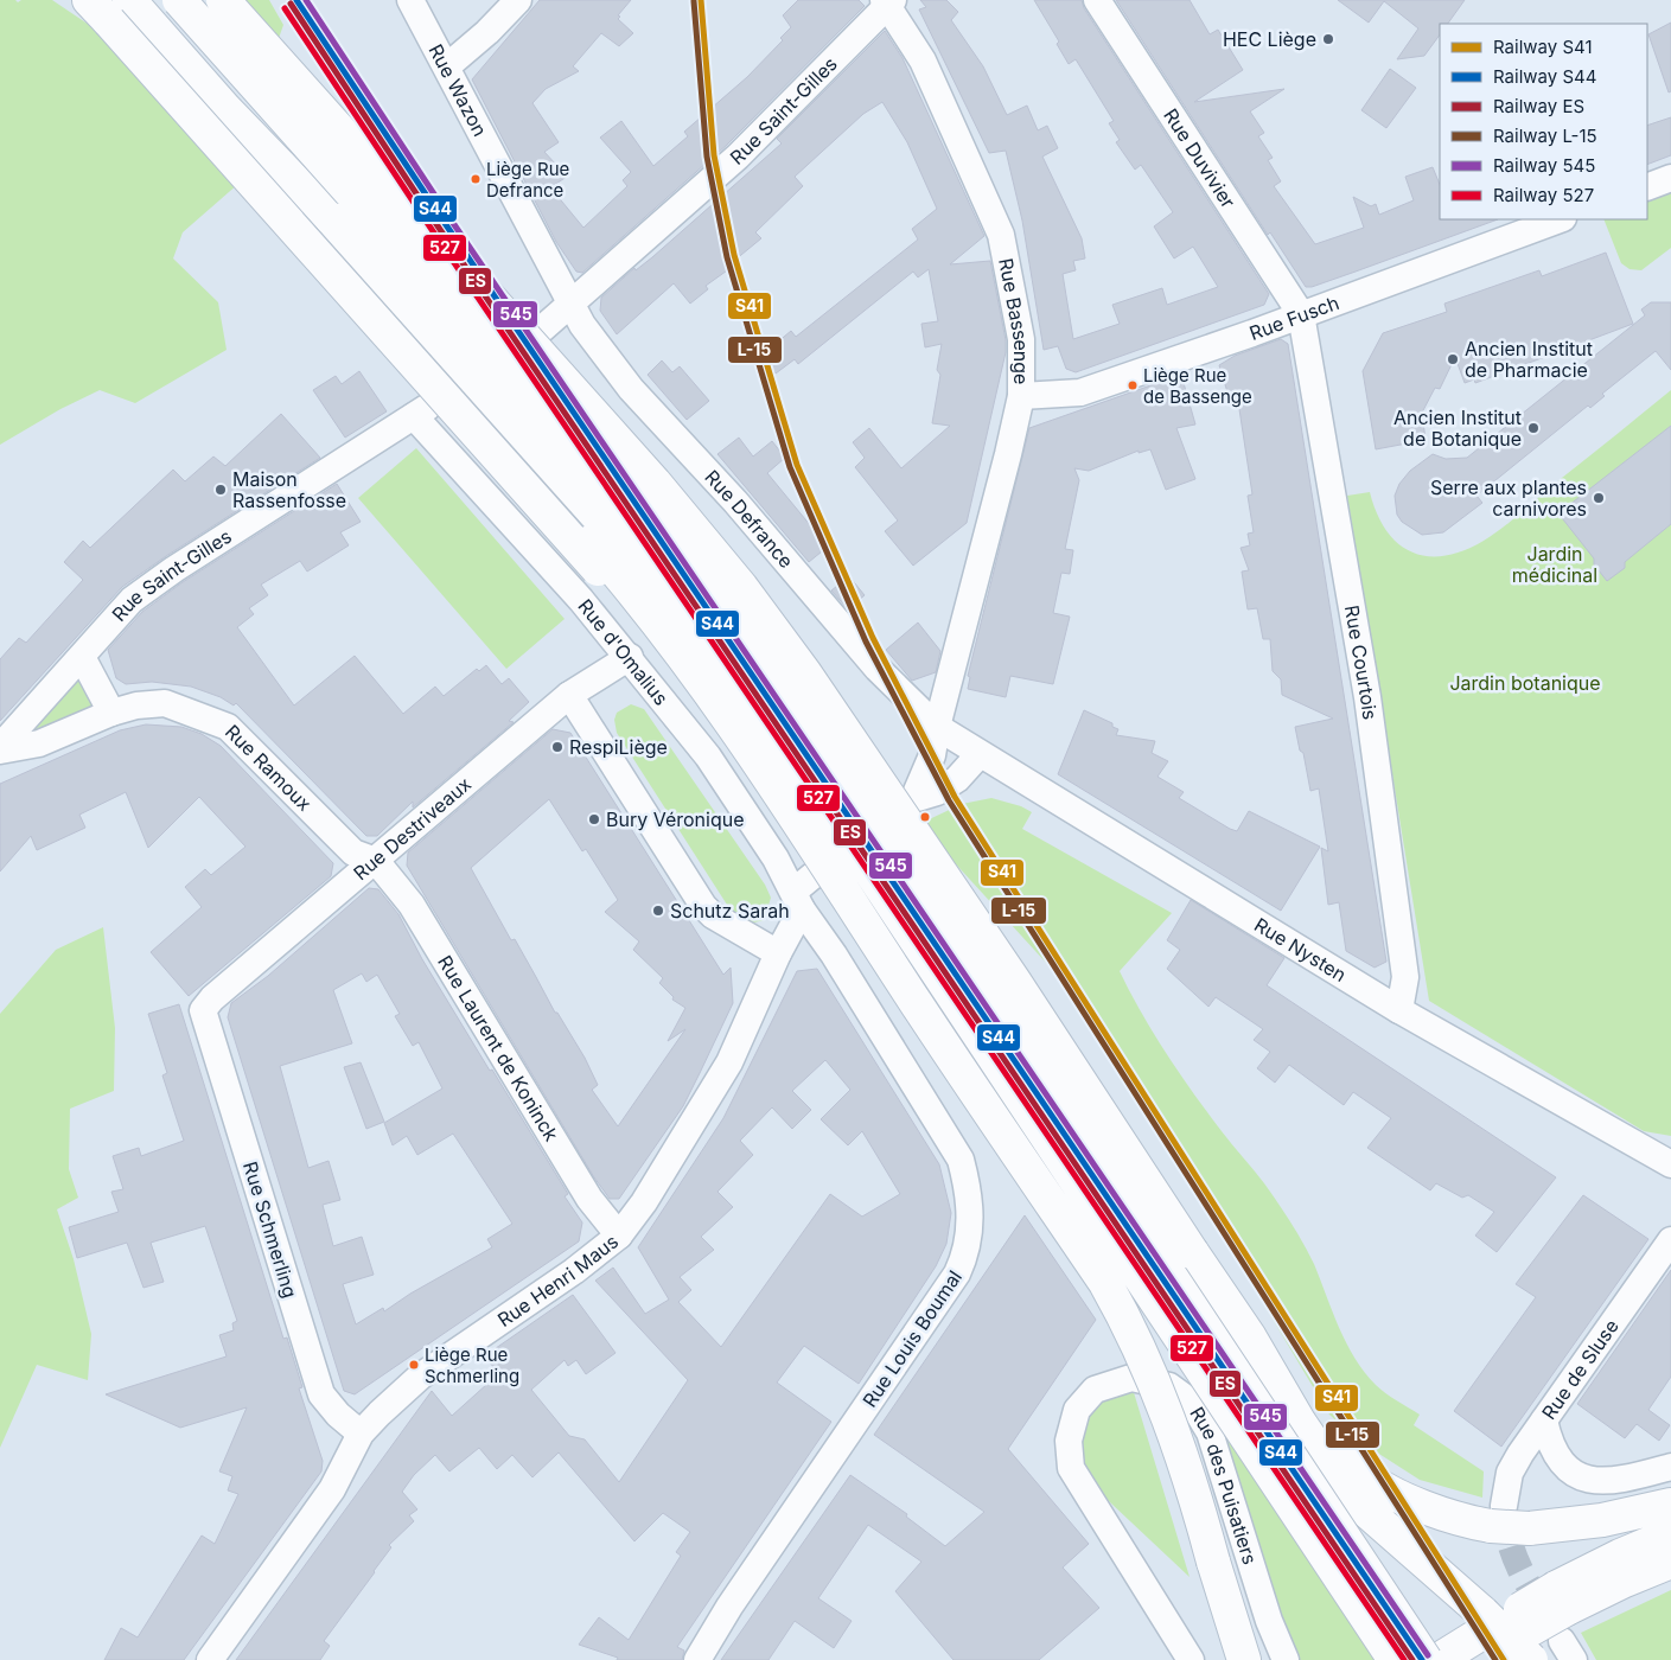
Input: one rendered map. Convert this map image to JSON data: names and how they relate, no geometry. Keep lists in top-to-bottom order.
{
  "streets": {
    "street": [
      "Rue Wazon",
      "Rue Saint-Gilles",
      "Rue Duvivier",
      "Rue Fusch",
      "Rue Bassenge",
      "Rue Defrance",
      "Rue d'Omalius",
      "Rue Courtois",
      "Rue Ramoux",
      "Rue Destriveaux",
      "Rue Nysten",
      "Rue Laurent de Koninck",
      "Rue Schmerling",
      "Rue Henri Maus",
      "Rue Louis Boumal",
      "Rue de Sluse",
      "Rue des Puisatiers"
    ]
  },
  "crossings": [
    ["Rue Wazon", "Rue Saint-Gilles"],
    ["Rue Wazon", "Rue Defrance"],
    ["Rue Saint-Gilles", "Rue Bassenge"],
    ["Rue Saint-Gilles", "Rue Defrance"],
    ["Rue Saint-Gilles", "Rue d'Omalius"],
    ["Rue Saint-Gilles", "Rue Ramoux"],
    ["Rue Duvivier", "Rue Fusch"],
    ["Rue Duvivier", "Rue Courtois"],
    ["Rue Fusch", "Rue Bassenge"],
    ["Rue Fusch", "Rue Courtois"],
    ["Rue Bassenge", "Rue Defrance"],
    ["Rue Bassenge", "Rue Nysten"],
    ["Rue Defrance", "Rue Nysten"],
    ["Rue d'Omalius", "Rue Destriveaux"],
    ["Rue d'Omalius", "Rue Henri Maus"],
    ["Rue d'Omalius", "Rue Louis Boumal"],
    ["Rue Courtois", "Rue Nysten"],
    ["Rue Ramoux", "Rue Destriveaux"],
    ["Rue Ramoux", "Rue Laurent de Koninck"],
    ["Rue Destriveaux", "Rue Laurent de Koninck"],
    ["Rue Destriveaux", "Rue Schmerling"],
    ["Rue Laurent de Koninck", "Rue Henri Maus"],
    ["Rue Schmerling", "Rue Henri Maus"],
    ["Rue Henri Maus", "Rue Louis Boumal"]
  ],
  "parks": ["Jardin médicinal", "Jardin botanique"],
  "places": [
    "HEC Liège",
    "Liège Rue Defrance",
    "Ancien Institut de Pharmacie",
    "Liège Rue de Bassenge",
    "Ancien Institut de Botanique",
    "Maison Rassenfosse",
    "Serre aux plantes carnivores",
    "RespiLiège",
    "Bury Véronique",
    "Schutz Sarah",
    "Liège Rue Schmerling"
  ],
  "lines": [
    "rail line S41",
    "rail line S44",
    "rail line 545",
    "rail line L-15",
    "rail line ES",
    "rail line 527"
  ],
  "legend": [
    "Railway S41",
    "Railway S44",
    "Railway ES",
    "Railway L-15",
    "Railway 545",
    "Railway 527"
  ]
}
